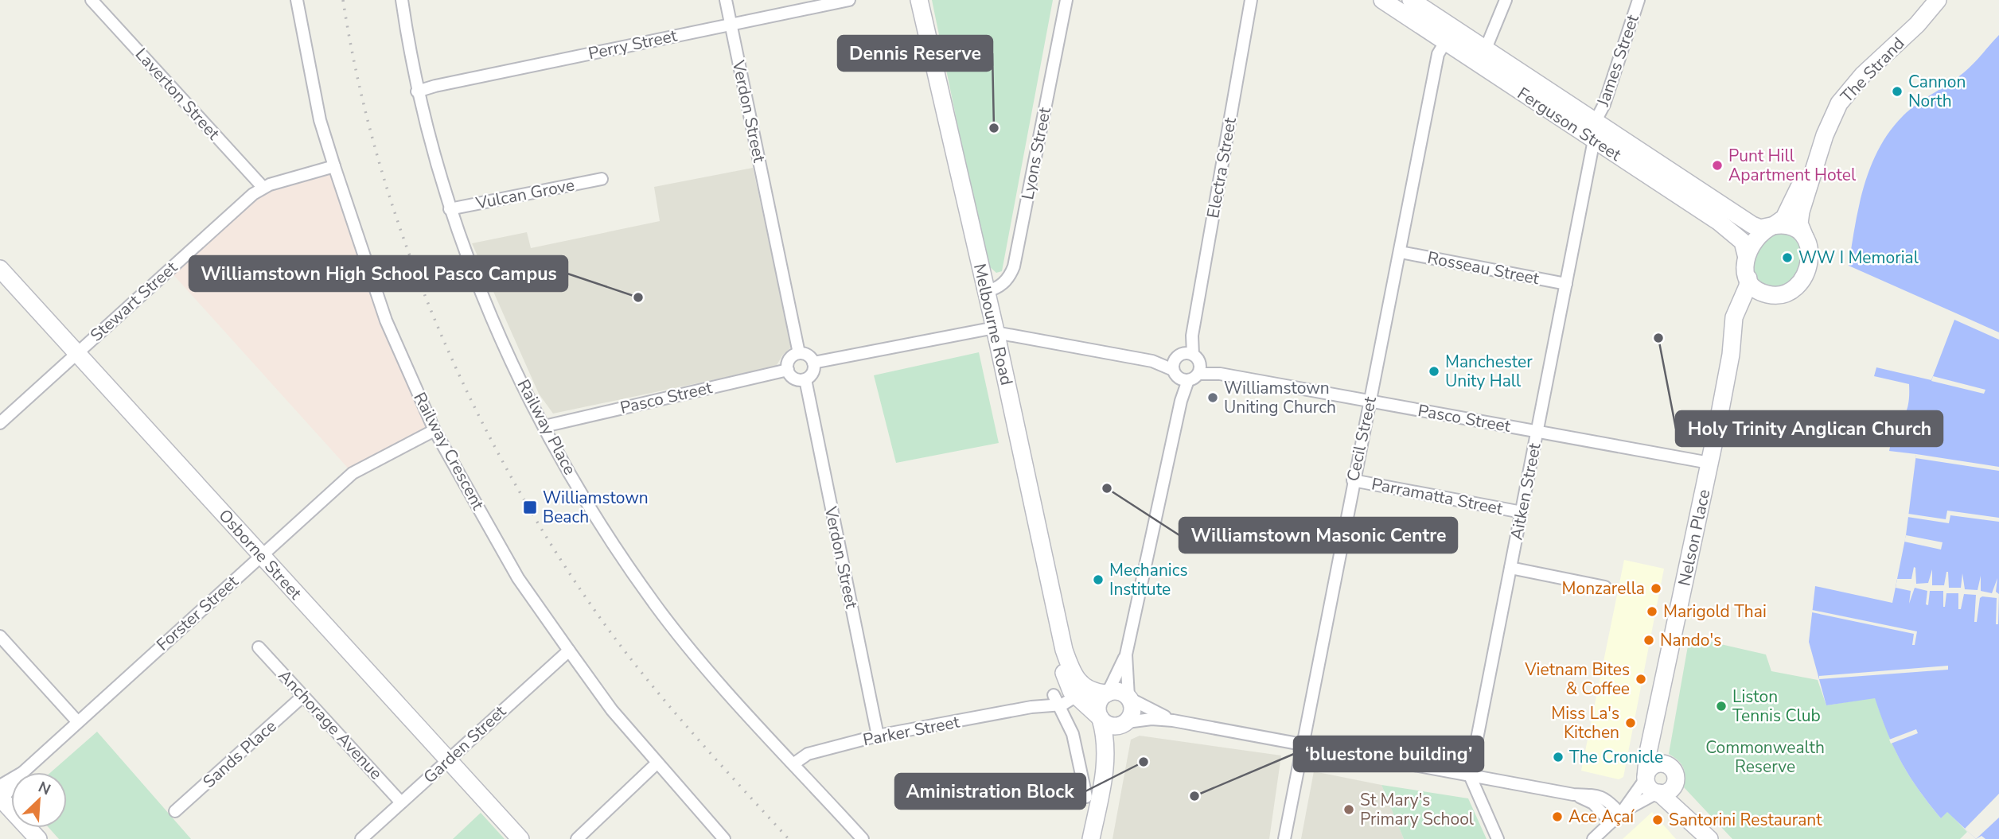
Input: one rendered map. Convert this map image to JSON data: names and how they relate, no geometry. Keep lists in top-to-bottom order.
{
  "streets": {
    "street": [
      "Perry Street",
      "James Street",
      "The Strand",
      "Laverton Street",
      "Verdon Street",
      "Ferguson Street",
      "Lyons Street",
      "Electra Street",
      "Vulcan Grove",
      "Rosseau Street",
      "Stewart Street",
      "Melbourne Road",
      "Pasco Street",
      "Railway Place",
      "Cecil Street",
      "Railway Crescent",
      "Aitken Street",
      "Parramatta Street",
      "Nelson Place",
      "Osborne Street",
      "Forster Street",
      "Anchorage Avenue",
      "Parker Street",
      "Garden Street",
      "Sands Place"
    ]
  },
  "crossings": [
    ["Perry Street", "Verdon Street"],
    ["Perry Street", "Railway Place"],
    ["James Street", "Ferguson Street"],
    ["The Strand", "Ferguson Street"],
    ["The Strand", "Nelson Place"],
    ["Laverton Street", "Stewart Street"],
    ["Verdon Street", "Pasco Street"],
    ["Verdon Street", "Parker Street"],
    ["Ferguson Street", "Cecil Street"],
    ["Ferguson Street", "Aitken Street"],
    ["Ferguson Street", "Nelson Place"],
    ["Lyons Street", "Melbourne Road"],
    ["Vulcan Grove", "Railway Place"],
    ["Rosseau Street", "Cecil Street"],
    ["Rosseau Street", "Aitken Street"],
    ["Stewart Street", "Railway Crescent"],
    ["Stewart Street", "Osborne Street"],
    ["Melbourne Road", "Parker Street"],
    ["Pasco Street", "Railway Place"],
    ["Pasco Street", "Cecil Street"],
    ["Pasco Street", "Aitken Street"],
    ["Pasco Street", "Nelson Place"],
    ["Railway Place", "Parker Street"],
    ["Cecil Street", "Parramatta Street"],
    ["Railway Crescent", "Forster Street"],
    ["Railway Crescent", "Garden Street"],
    ["Aitken Street", "Parramatta Street"],
    ["Osborne Street", "Forster Street"],
    ["Osborne Street", "Garden Street"],
    ["Anchorage Avenue", "Garden Street"],
    ["Anchorage Avenue", "Sands Place"]
  ],
  "parks": ["Commonwealth Reserve"],
  "places": {
    "other": [
      "Cannon North",
      "Dennis Reserve",
      "Punt Hill Apartment Hotel",
      "WW I Memorial",
      "Williamstown High School Pasco Campus",
      "Holy Trinity Anglican Church",
      "Manchester Unity Hall",
      "Williamstown Uniting Church",
      "Williamstown Masonic Centre",
      "Mechanics Institute",
      "Monzarella",
      "Marigold Thai",
      "Nando's",
      "Vietnam Bites & Coffee",
      "Liston Tennis Club",
      "Miss La's Kitchen",
      "The Cronicle",
      "Aministration Block",
      "‘bluestone building’",
      "St Mary's Primary School",
      "Ace Açaí",
      "Santorini Restaurant"
    ],
    "transit": ["Williamstown Beach"]
  },
  "north": "top right"
}
